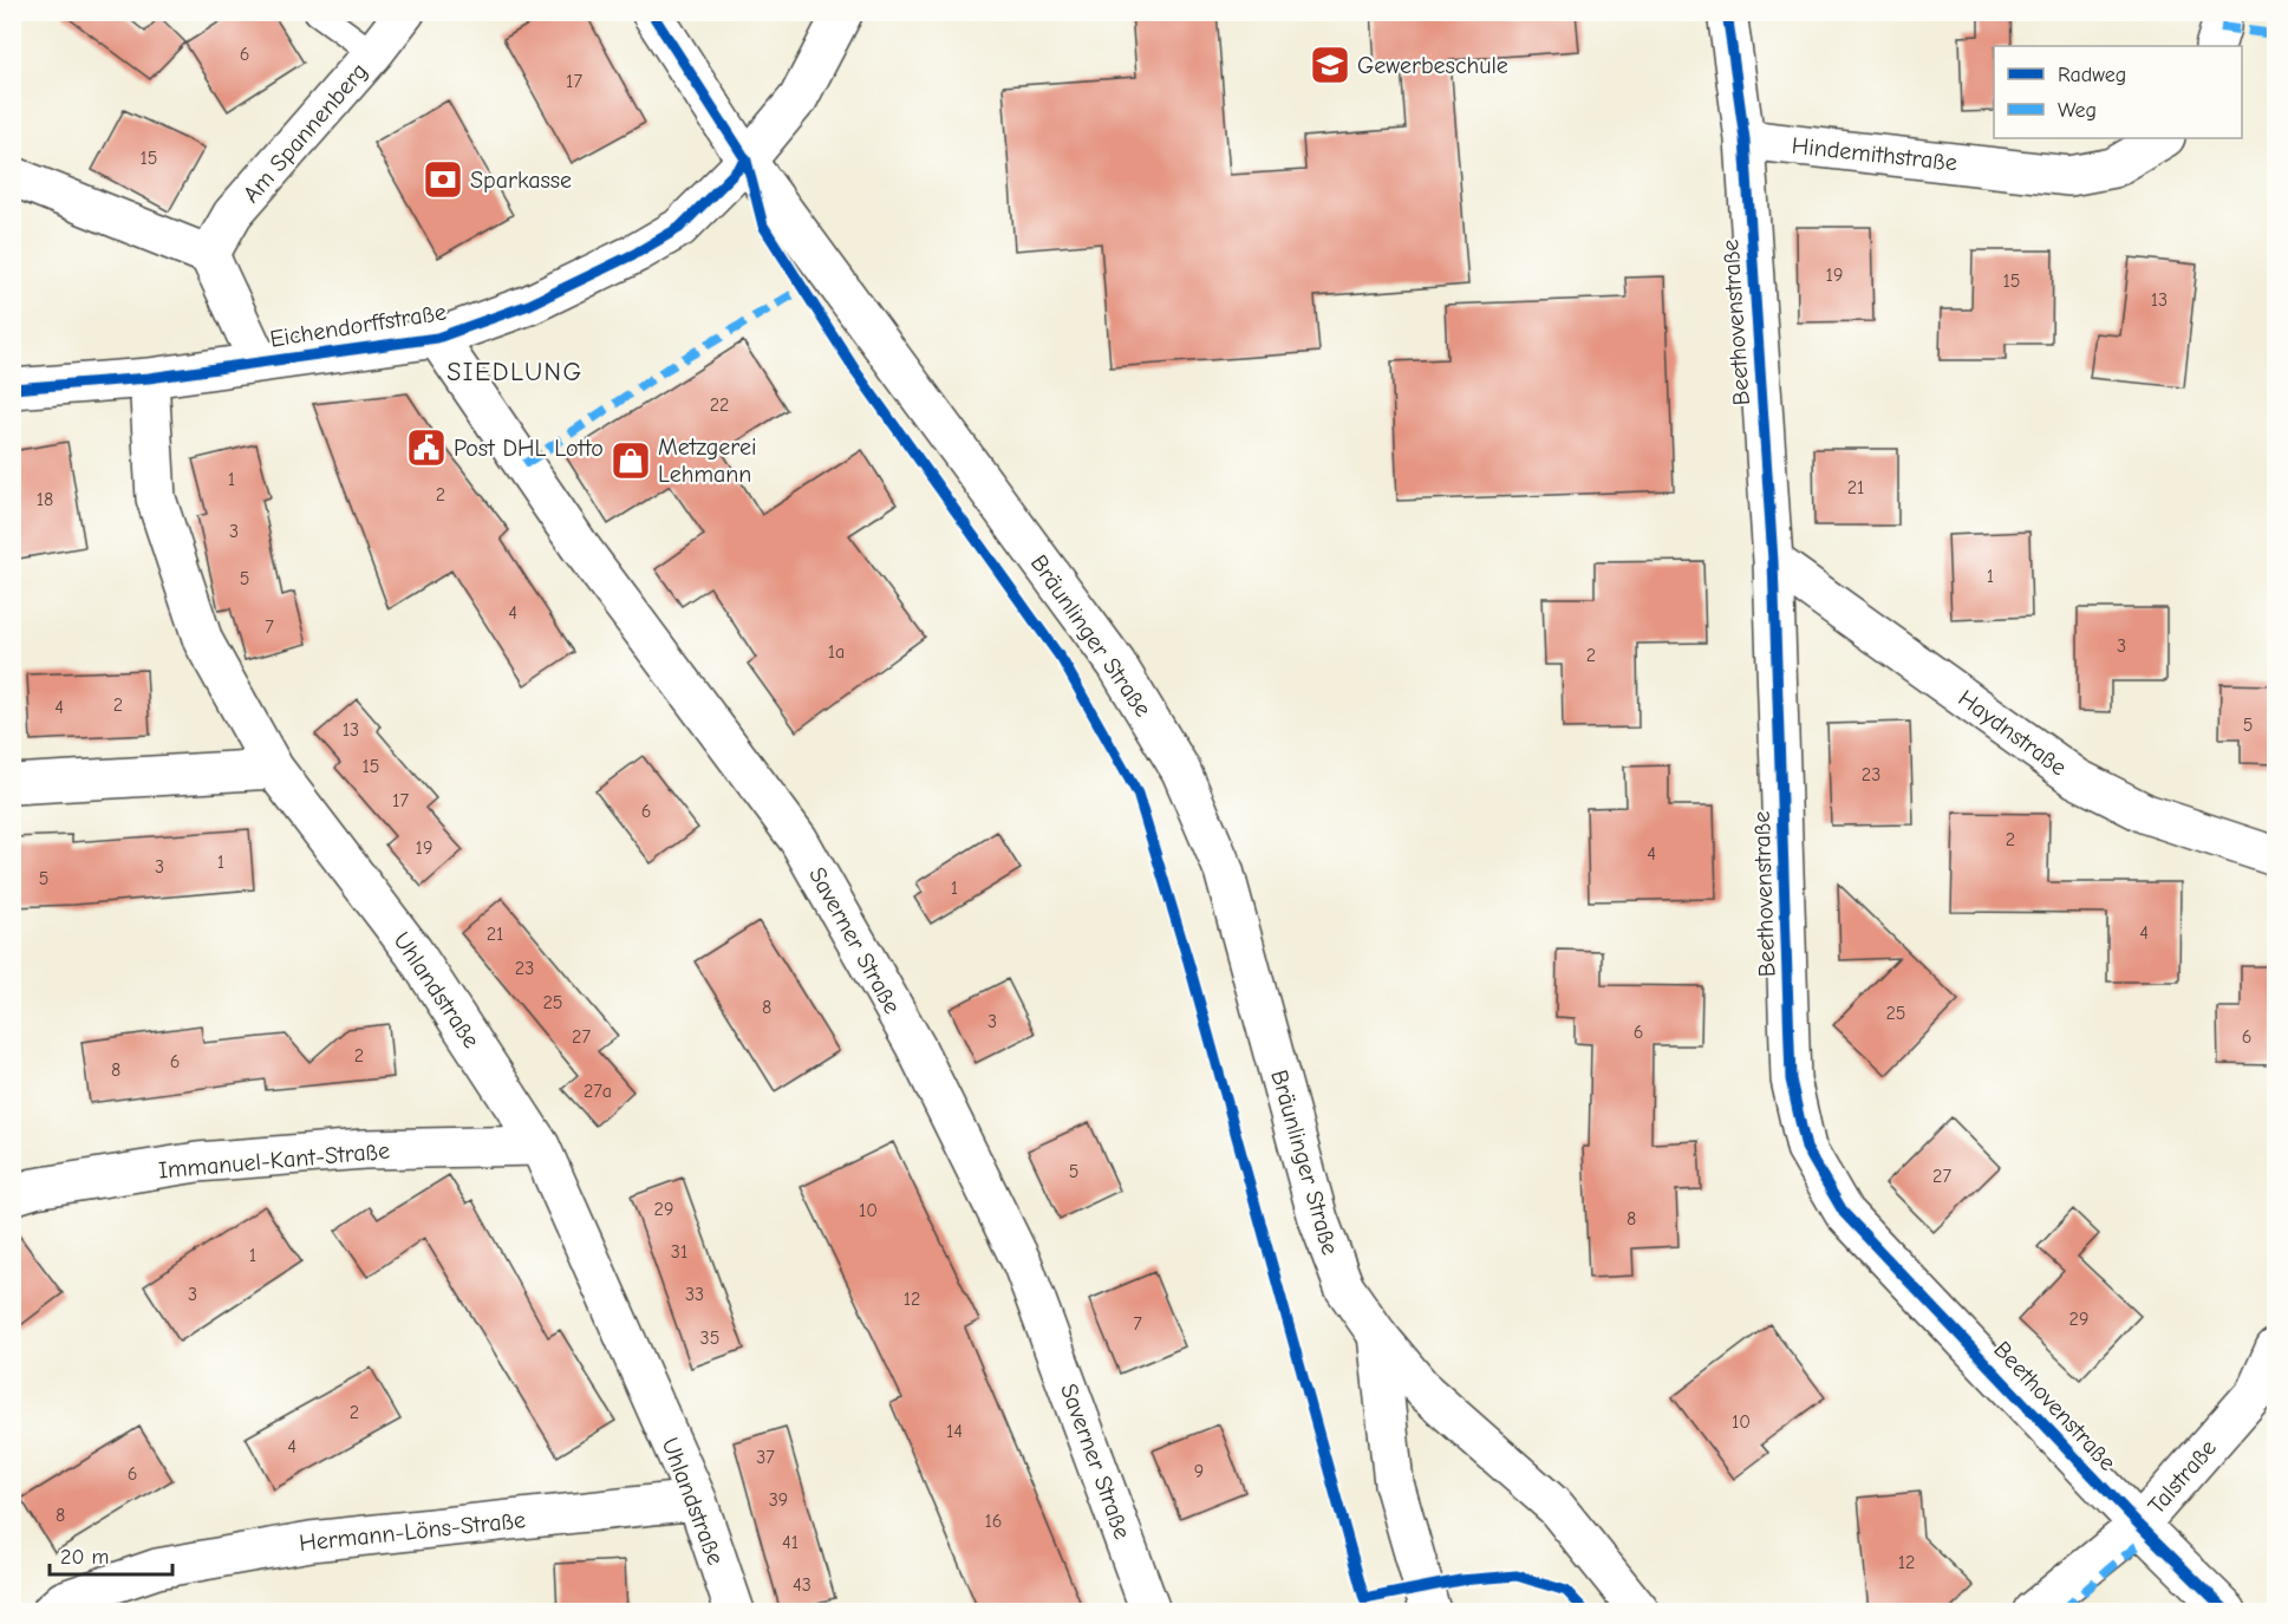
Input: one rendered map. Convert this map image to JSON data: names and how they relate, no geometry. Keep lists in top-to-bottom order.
{
  "streets": {
    "street": [
      "Am Spannenberg",
      "Hindemithstraße",
      "Beethovenstraße",
      "Eichendorffstraße",
      "Bräunlinger Straße",
      "Haydnstraße",
      "Saverner Straße",
      "Uhlandstraße",
      "Immanuel-Kant-Straße",
      "Talstraße",
      "Hermann-Löns-Straße"
    ]
  },
  "crossings": [
    ["Hindemithstraße", "Beethovenstraße"],
    ["Beethovenstraße", "Haydnstraße"],
    ["Beethovenstraße", "Talstraße"],
    ["Eichendorffstraße", "Bräunlinger Straße"],
    ["Eichendorffstraße", "Saverner Straße"],
    ["Eichendorffstraße", "Uhlandstraße"],
    ["Uhlandstraße", "Immanuel-Kant-Straße"],
    ["Uhlandstraße", "Hermann-Löns-Straße"]
  ],
  "districts": ["SIEDLUNG"],
  "places": {
    "school or university": ["Gewerbeschule"],
    "bank": ["Sparkasse"],
    "public building": ["Post DHL Lotto"],
    "shop": ["Metzgerei Lehmann"]
  },
  "house_numbers": [
    "6",
    "17",
    "15",
    "19",
    "15",
    "13",
    "22",
    "1",
    "21",
    "2",
    "18",
    "3",
    "1",
    "5",
    "4",
    "7",
    "3",
    "1a",
    "2",
    "2",
    "4",
    "5",
    "13",
    "15",
    "23",
    "17",
    "6",
    "2",
    "19",
    "4",
    "1",
    "3",
    "5",
    "1",
    "4",
    "21",
    "23",
    "25",
    "8",
    "25",
    "3",
    "6",
    "27",
    "6",
    "2",
    "6",
    "8",
    "27a",
    "5",
    "27",
    "29",
    "10",
    "8",
    "31",
    "1",
    "3",
    "33",
    "12",
    "29",
    "7",
    "35",
    "2",
    "10",
    "14",
    "4",
    "37",
    "9",
    "6",
    "39",
    "8",
    "16",
    "41",
    "12",
    "43"
  ],
  "legend": ["Radweg", "Weg"],
  "scale_bar": "20 m"
}
